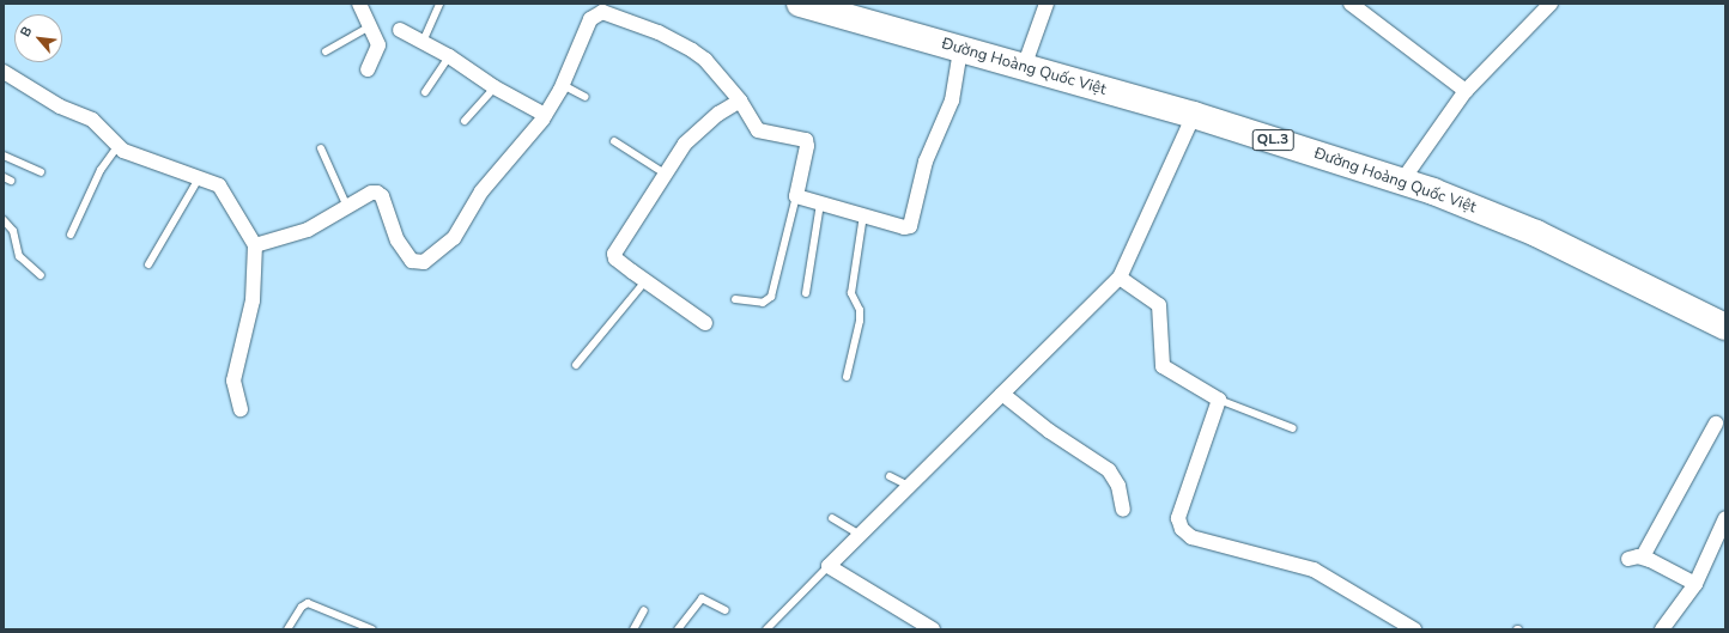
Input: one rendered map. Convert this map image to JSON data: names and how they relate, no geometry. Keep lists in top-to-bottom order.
{
  "streets": {
    "highway": ["Đường Hoàng Quốc Việt", "QL.3"]
  },
  "north": "top left"
}
